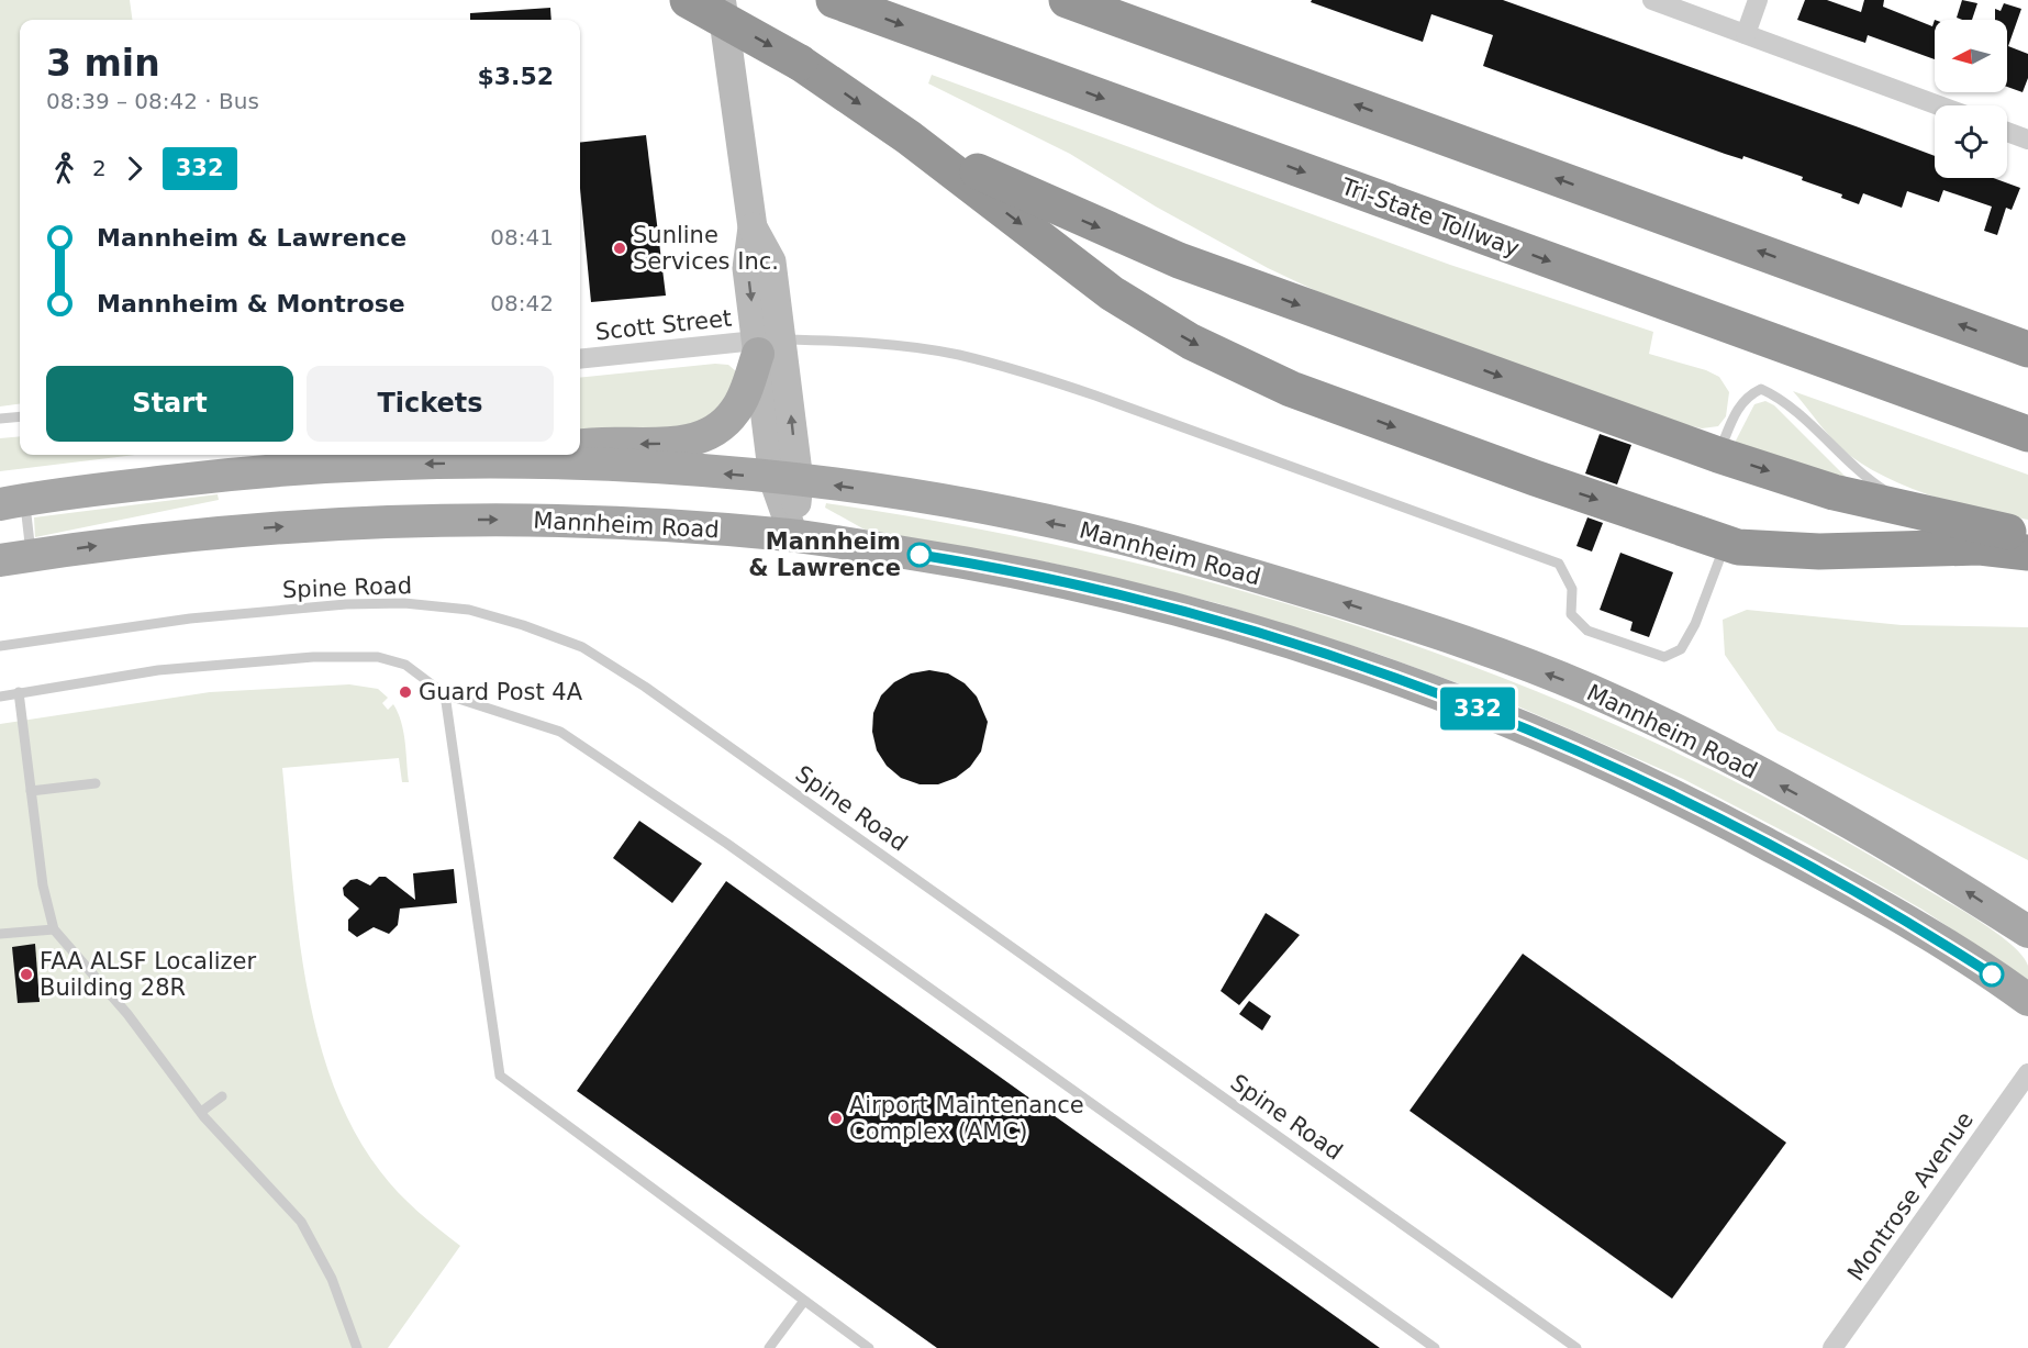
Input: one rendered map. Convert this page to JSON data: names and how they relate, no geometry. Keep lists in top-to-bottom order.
{
  "streets": {
    "highway": ["Tri-State Tollway"],
    "main road": ["Mannheim Road"],
    "street": ["Scott Street", "Montrose Avenue"],
    "lane": ["Spine Road"]
  },
  "places": [
    "Sunline Services Inc.",
    "Mannheim & Lawrence",
    "Guard Post 4A",
    "FAA ALSF Localizer Building 28R",
    "Airport Maintenance Complex (AMC)"
  ],
  "lines": ["bus line 332"],
  "north": "left",
  "page": {
    "on_map": "332",
    "heading": ["3 min", "08:39 – 08:42 · Bus", "$3.52"],
    "legs": ["2", "332"],
    "list": [
      {
        "name": "Mannheim & Lawrence",
        "value": "08:41"
      },
      {
        "name": "Mannheim & Montrose",
        "value": "08:42"
      }
    ],
    "buttons": ["Start", "Tickets"]
  }
}
